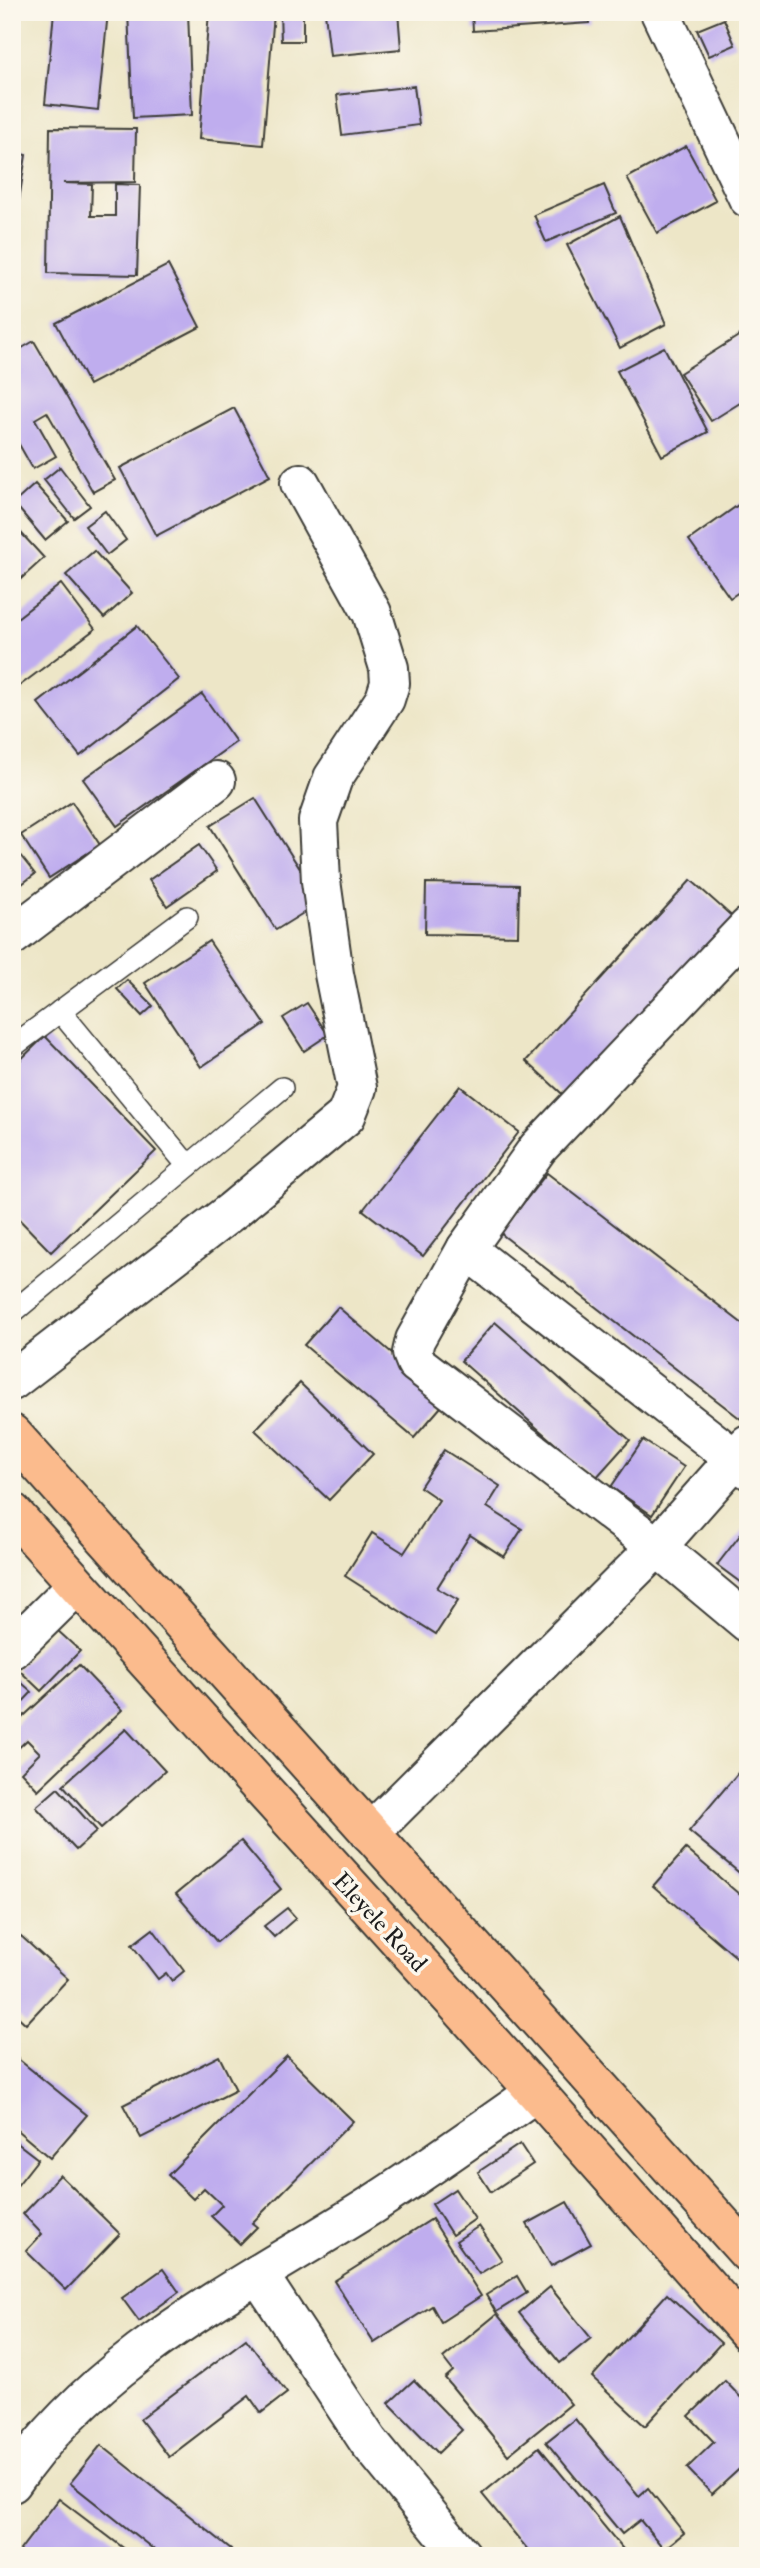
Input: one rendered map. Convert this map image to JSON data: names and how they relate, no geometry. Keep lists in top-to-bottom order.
{
  "streets": {
    "main road": ["Eleyele Road"]
  }
}
